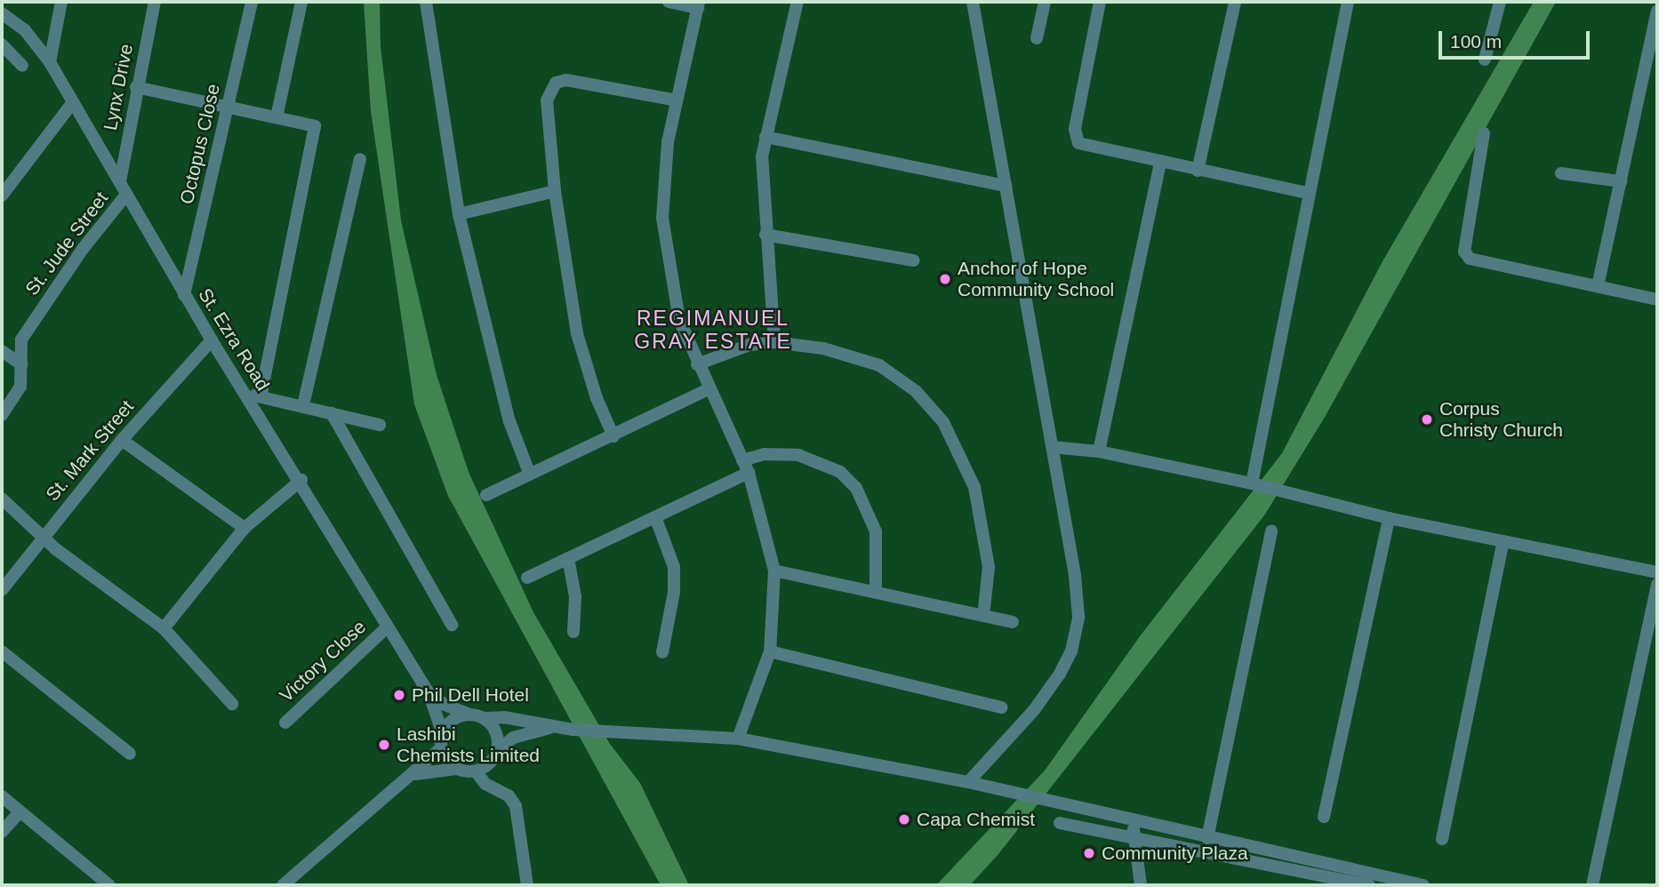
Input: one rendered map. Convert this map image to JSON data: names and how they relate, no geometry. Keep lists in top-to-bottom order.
{
  "streets": {
    "street": [
      "Lynx Drive",
      "Octopus Close",
      "St. Jude Street",
      "St. Ezra Road",
      "St. Mark Street",
      "Victory Close"
    ]
  },
  "crossings": [
    ["Lynx Drive", "St. Ezra Road"],
    ["Octopus Close", "St. Ezra Road"],
    ["St. Jude Street", "St. Ezra Road"],
    ["St. Ezra Road", "St. Mark Street"],
    ["St. Ezra Road", "Victory Close"]
  ],
  "districts": ["REGIMANUEL GRAY ESTATE"],
  "places": [
    "Anchor of Hope Community School",
    "Corpus Christy Church",
    "Phil Dell Hotel",
    "Lashibi Chemists Limited",
    "Capa Chemist",
    "Community Plaza"
  ],
  "scale_bar": "100 m"
}
